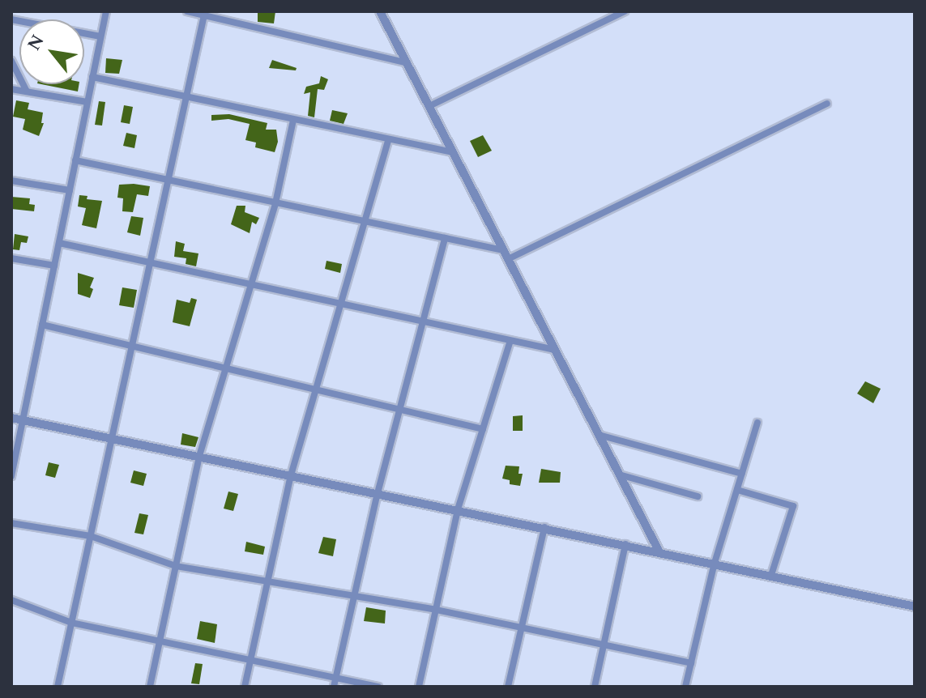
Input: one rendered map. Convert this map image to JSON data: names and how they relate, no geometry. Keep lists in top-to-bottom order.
{
  "north": "top left"
}
